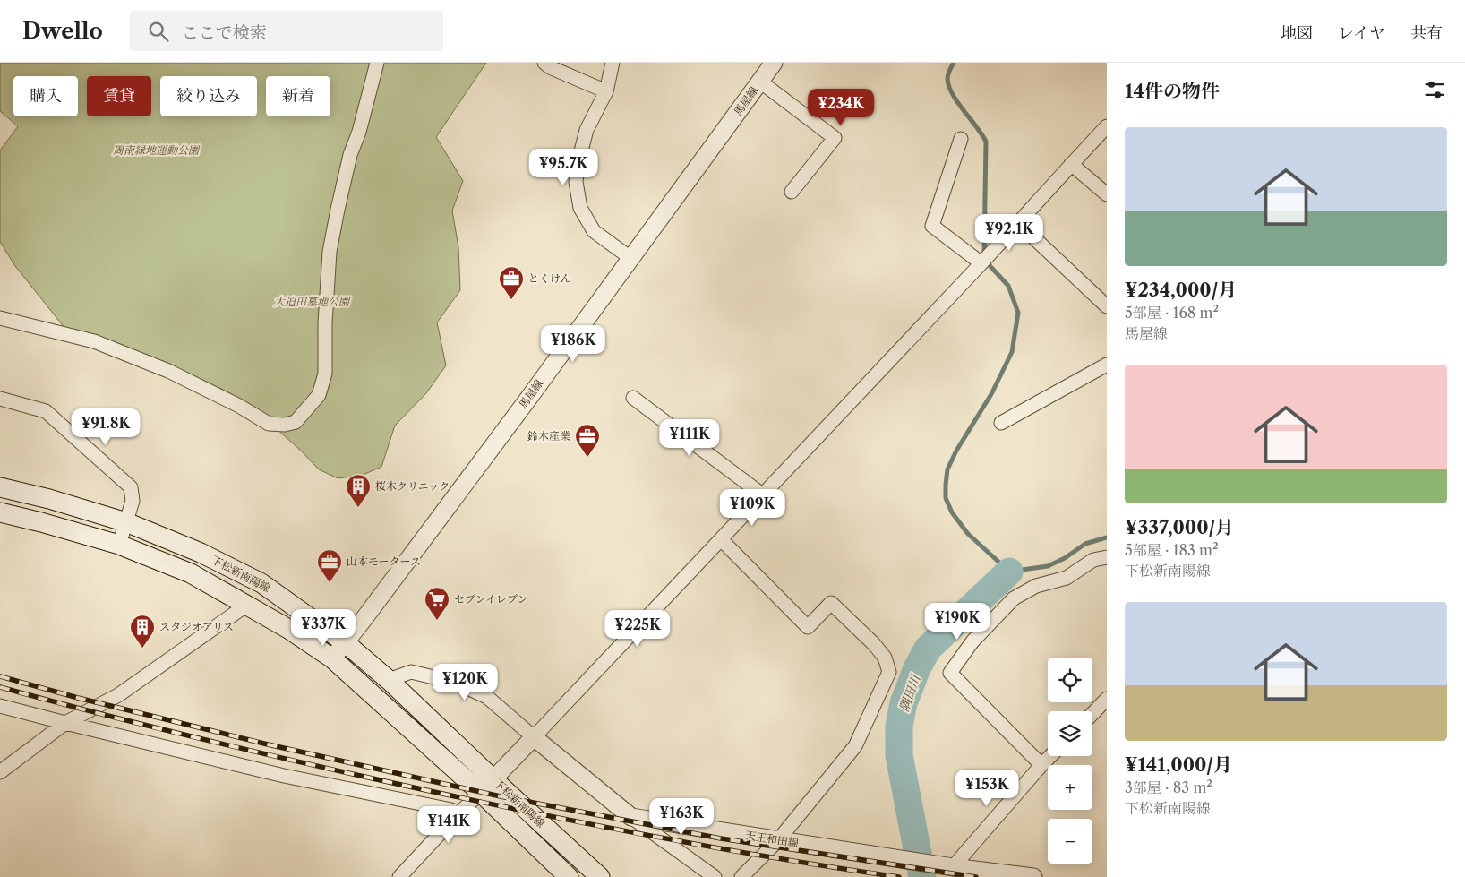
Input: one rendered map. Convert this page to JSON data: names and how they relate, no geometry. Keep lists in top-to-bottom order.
{
  "streets": {
    "main road": ["下松新南陽線"],
    "street": ["馬屋線", "天王和田線"]
  },
  "crossings": [
    ["馬屋線", "下松新南陽線"]
  ],
  "water": ["隅田川"],
  "parks": ["周南緑地運動公園", "大迫田墓地公園"],
  "places": {
    "office": ["とくけん", "鈴木産業", "山本モータース"],
    "building": ["桜木クリニック", "スタジオアリス"],
    "supermarket": ["セブンイレブン"]
  },
  "page": {
    "header": "Dwello",
    "search": "ここで検索",
    "nav": ["地図", "レイヤ", "共有"],
    "heading": "14件の物件",
    "chip": [
      "購入",
      "賃貸",
      "絞り込み",
      "新着"
    ],
    "price": [
      "¥234K",
      "¥95.7K",
      "¥92.1K",
      "¥186K",
      "¥91.8K",
      "¥111K",
      "¥109K",
      "¥190K",
      "¥337K",
      "¥225K",
      "¥120K",
      "¥153K",
      "¥163K",
      "¥141K"
    ],
    "list": [
      {
        "name": "¥234,000/月",
        "note": "5部屋 · 168 m² · 馬屋線"
      },
      {
        "name": "¥337,000/月",
        "note": "5部屋 · 183 m² · 下松新南陽線"
      },
      {
        "name": "¥141,000/月",
        "note": "3部屋 · 83 m² · 下松新南陽線"
      }
    ],
    "map_buttons": ["+", "−"]
  }
}
